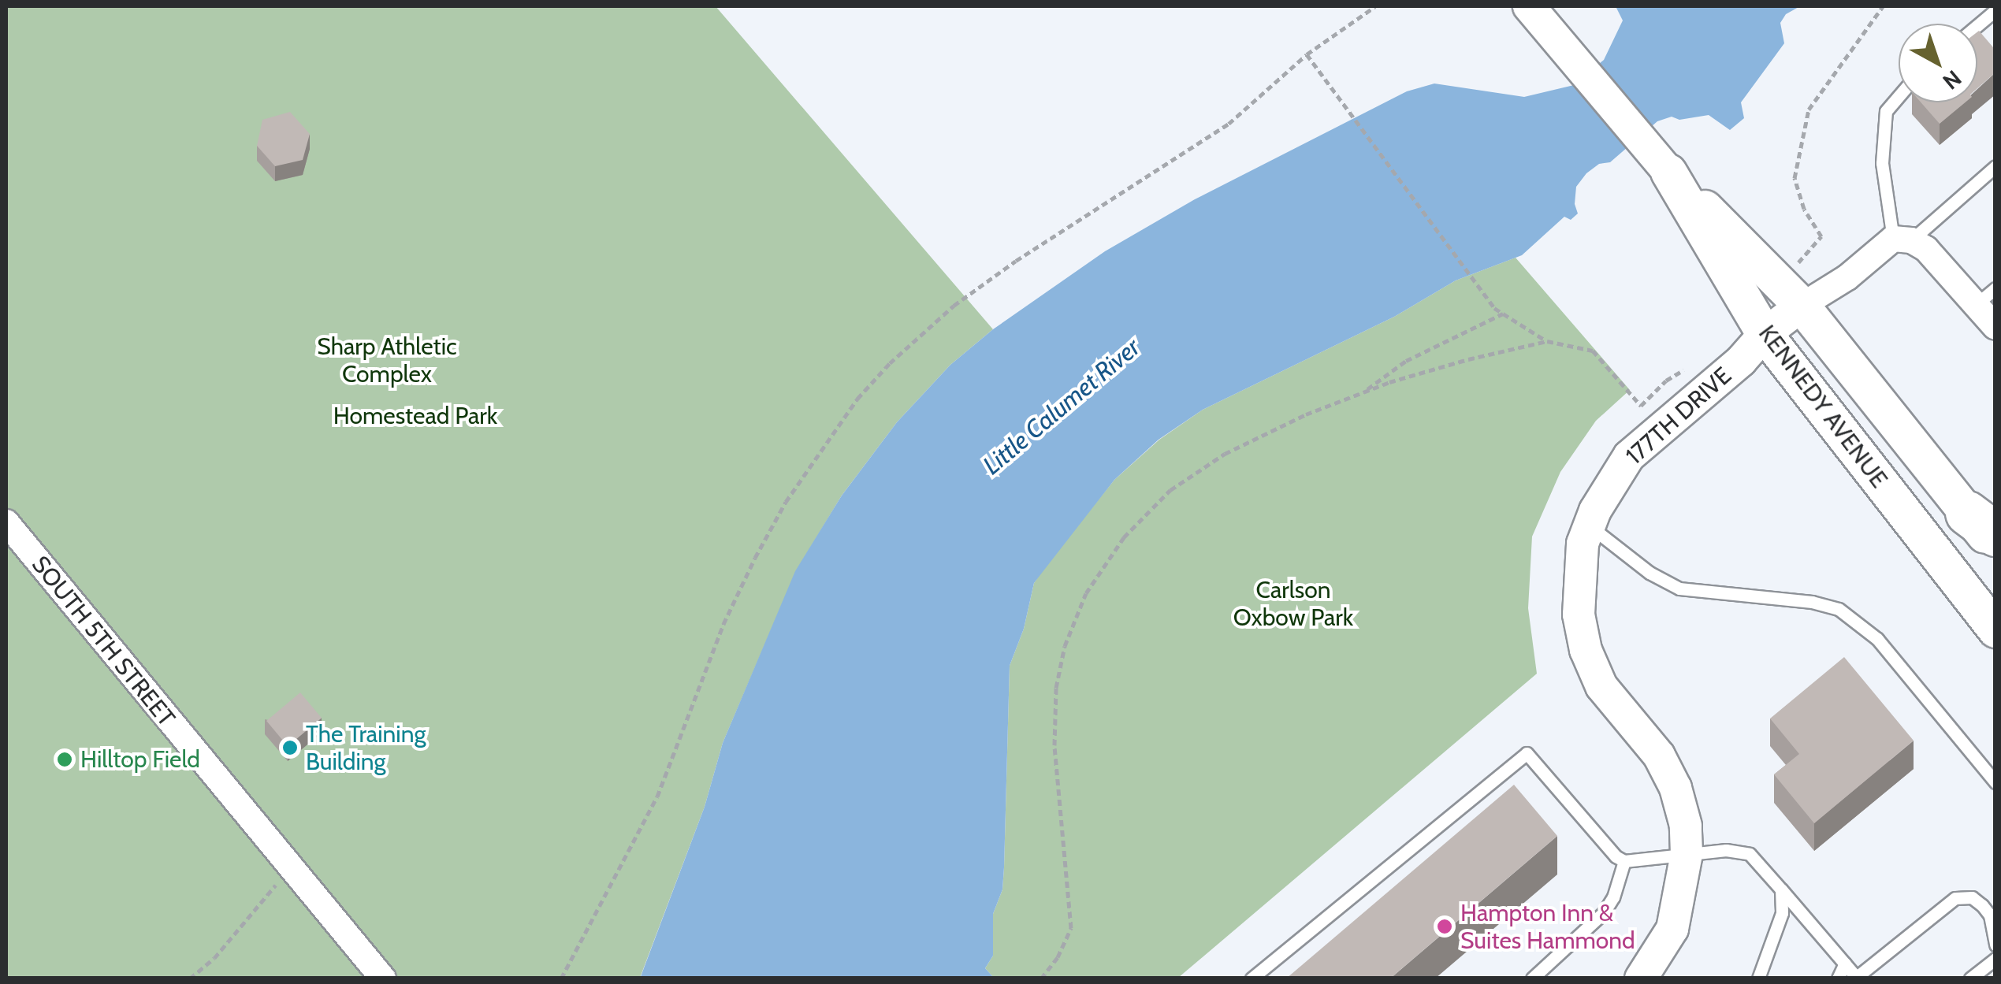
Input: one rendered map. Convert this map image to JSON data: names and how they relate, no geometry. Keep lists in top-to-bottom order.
{
  "streets": {
    "main road": ["KENNEDY AVENUE"],
    "street": ["177TH DRIVE", "SOUTH 5TH STREET"]
  },
  "crossings": [
    ["KENNEDY AVENUE", "177TH DRIVE"]
  ],
  "water": ["Little Calumet River"],
  "parks": ["Sharp Athletic Complex", "Homestead Park", "Carlson Oxbow Park"],
  "places": ["The Training Building", "Hilltop Field", "Hampton Inn & Suites Hammond"],
  "north": "bottom right"
}
